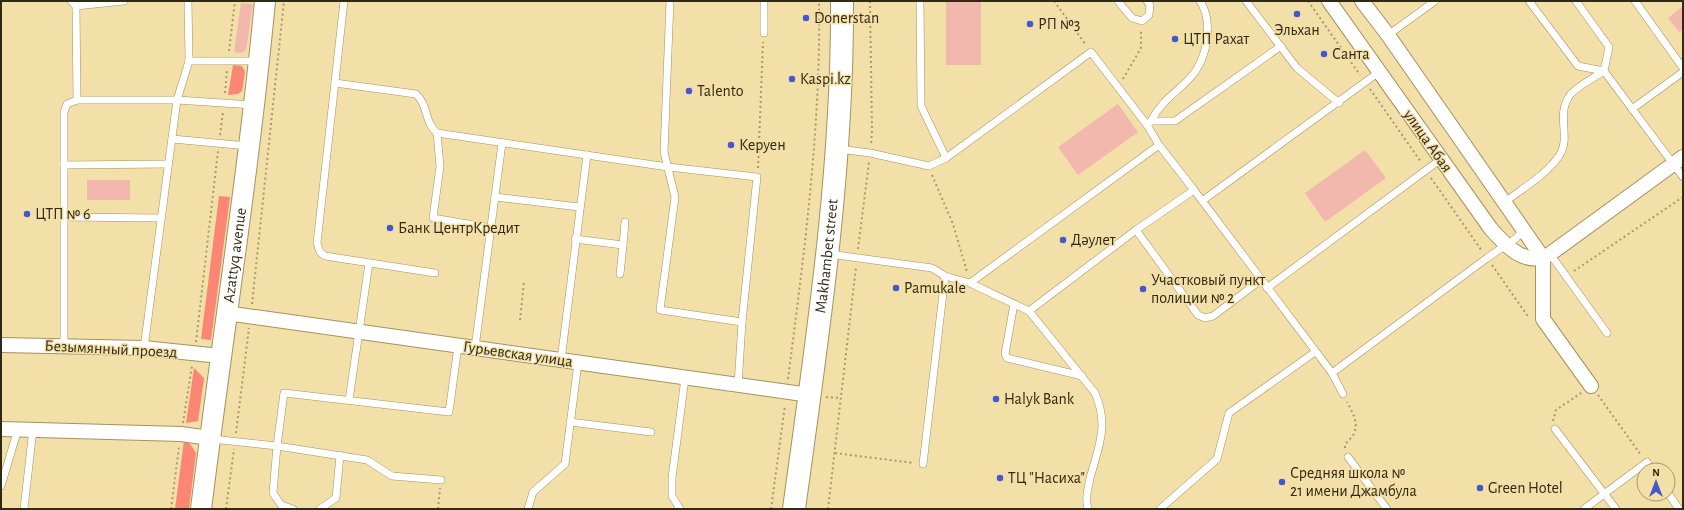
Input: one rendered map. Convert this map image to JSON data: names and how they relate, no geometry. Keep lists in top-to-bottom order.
{
  "streets": {
    "main road": ["Makhambet street"],
    "street": [
      "улица Абая",
      "Azattyq avenue",
      "Безымянный проезд",
      "Гурьевская улица"
    ]
  },
  "crossings": [
    ["Azattyq avenue", "Безымянный проезд"],
    ["Azattyq avenue", "Гурьевская улица"],
    ["Makhambet street", "Гурьевская улица"]
  ],
  "places": [
    "Эльхан",
    "Donerstan",
    "РП №3",
    "ЦТП Рахат",
    "Санта",
    "Kaspi.kz",
    "Talento",
    "Керуен",
    "ЦТП № 6",
    "Банк ЦентрКредит",
    "Дәулет",
    "Pamukale",
    "Участковый пункт полиции № 2",
    "Halyk Bank",
    "ТЦ \"Насиха\"",
    "Средняя школа № 21 имени Джамбула",
    "Green Hotel"
  ],
  "north": "top"
}
